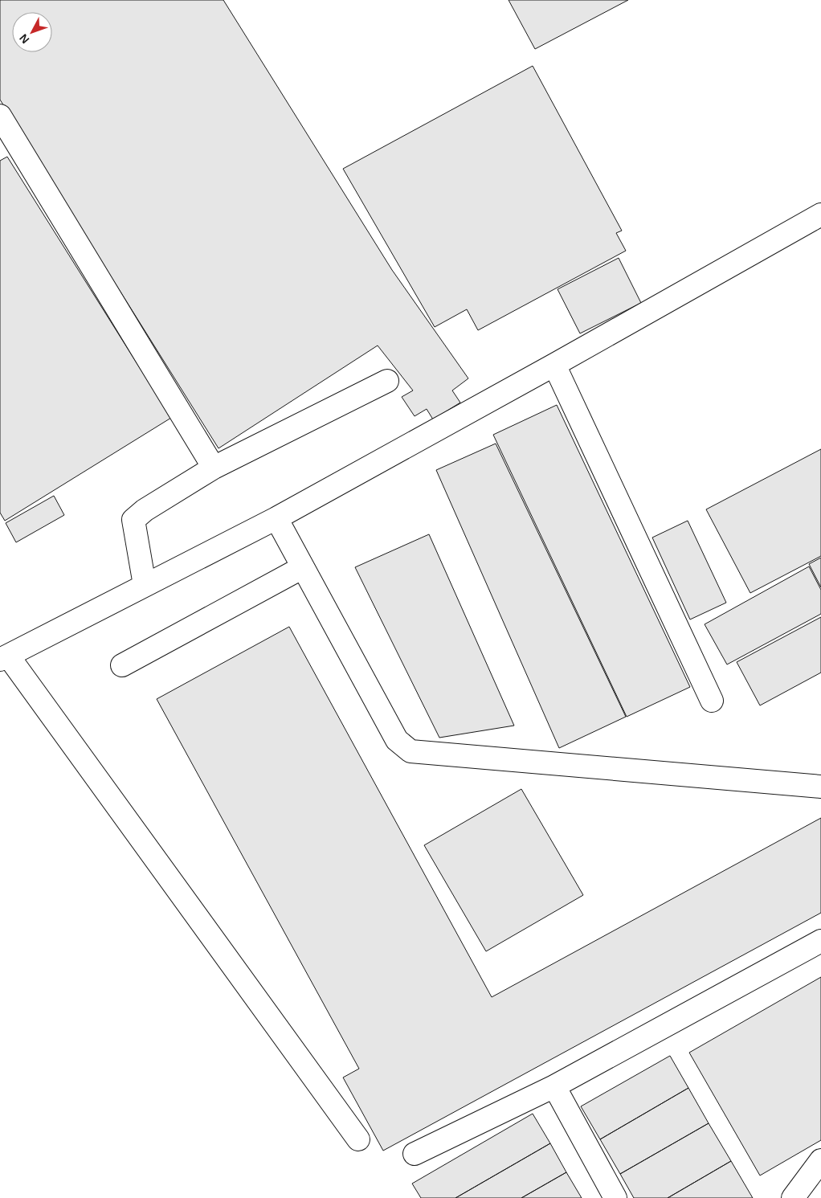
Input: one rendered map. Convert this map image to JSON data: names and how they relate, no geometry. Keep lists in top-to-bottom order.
{
  "north": "bottom left"
}
